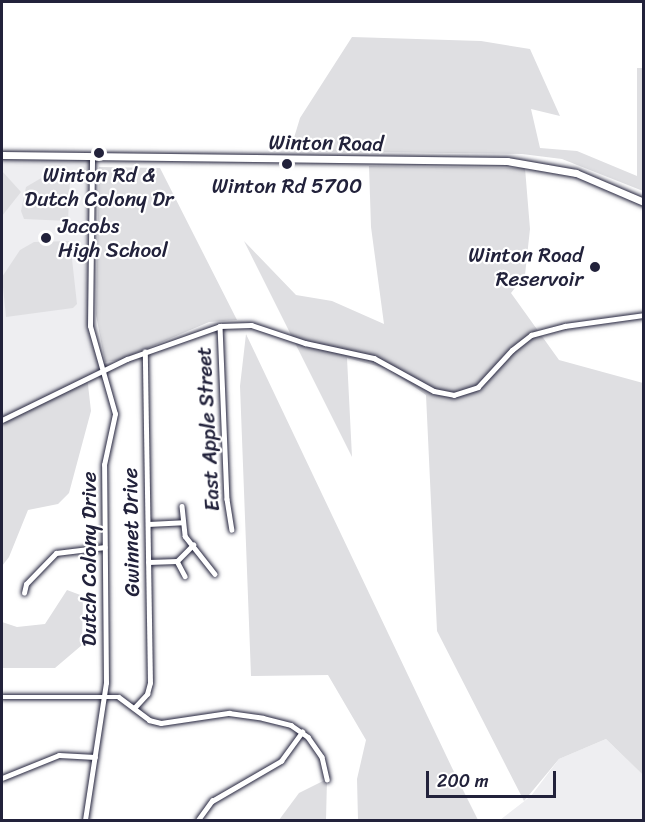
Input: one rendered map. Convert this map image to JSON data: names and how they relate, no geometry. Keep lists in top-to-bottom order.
{
  "streets": {
    "main road": ["Winton Road"],
    "street": ["East Apple Street", "Gwinnet Drive", "Dutch Colony Drive"]
  },
  "crossings": [
    ["Winton Road", "Dutch Colony Drive"]
  ],
  "places": [
    "Winton Rd & Dutch Colony Dr",
    "Winton Rd 5700",
    "Jacobs High School",
    "Winton Road Reservoir"
  ],
  "scale_bar": "200 m"
}
